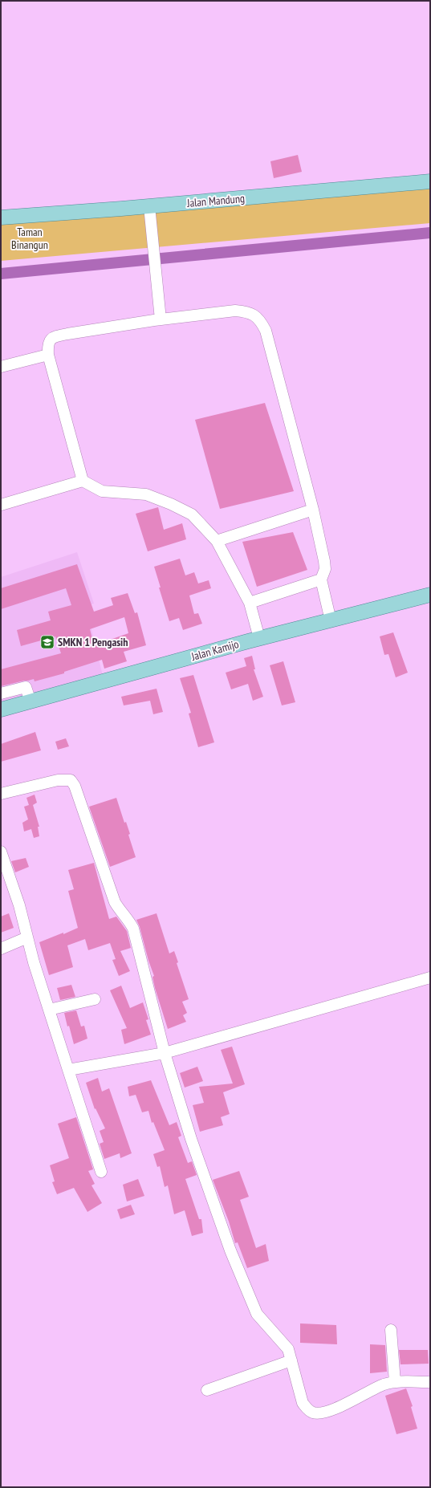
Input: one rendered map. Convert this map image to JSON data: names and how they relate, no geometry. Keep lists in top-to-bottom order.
{
  "streets": {
    "main road": ["Jalan Mandung", "Jalan Kamijo"]
  },
  "parks": ["Taman Binangun"],
  "places": {
    "school or university": ["SMKN 1 Pengasih"]
  }
}
